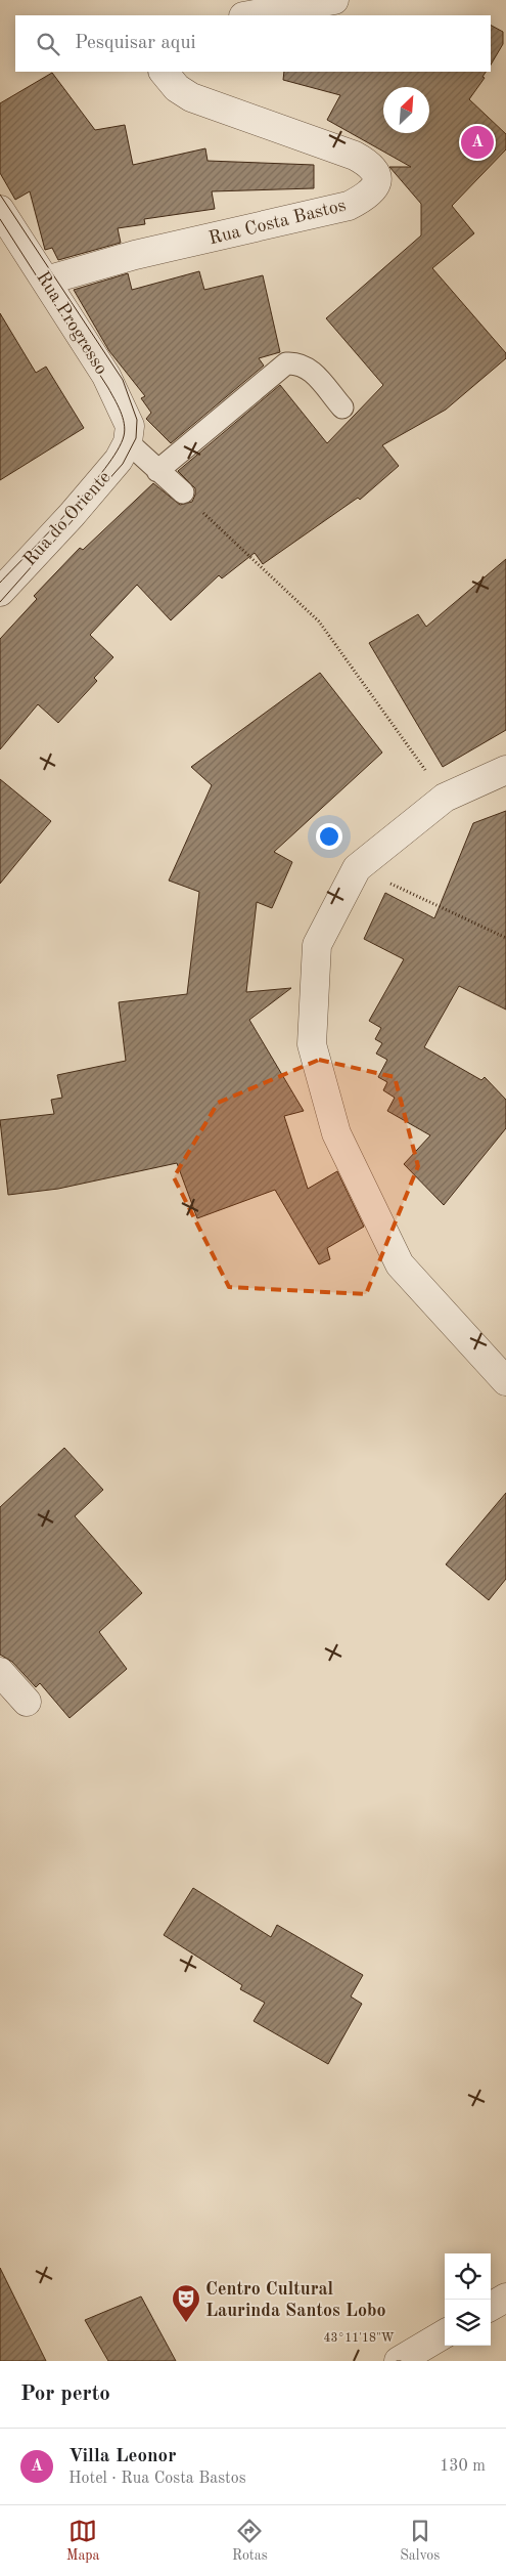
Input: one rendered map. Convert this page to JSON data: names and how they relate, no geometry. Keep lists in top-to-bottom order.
{
  "streets": {
    "street": ["Rua Costa Bastos", "Rua Progresso", "Rua do Oriente"]
  },
  "crossings": [
    ["Rua Costa Bastos", "Rua Progresso"],
    ["Rua Progresso", "Rua do Oriente"]
  ],
  "places": {
    "theatre": ["Centro Cultural Laurinda Santos Lobo"]
  },
  "north": "top right",
  "page": {
    "search": "Pesquisar aqui",
    "pins": "A",
    "heading": "Por perto",
    "list": [
      {
        "mark": "A",
        "name": "Villa Leonor",
        "note": "Hotel · Rua Costa Bastos",
        "value": "130 m"
      }
    ],
    "nav": ["Mapa", "Rotas", "Salvos"]
  },
  "coordinates": ["43°11'18\"W"]
}
